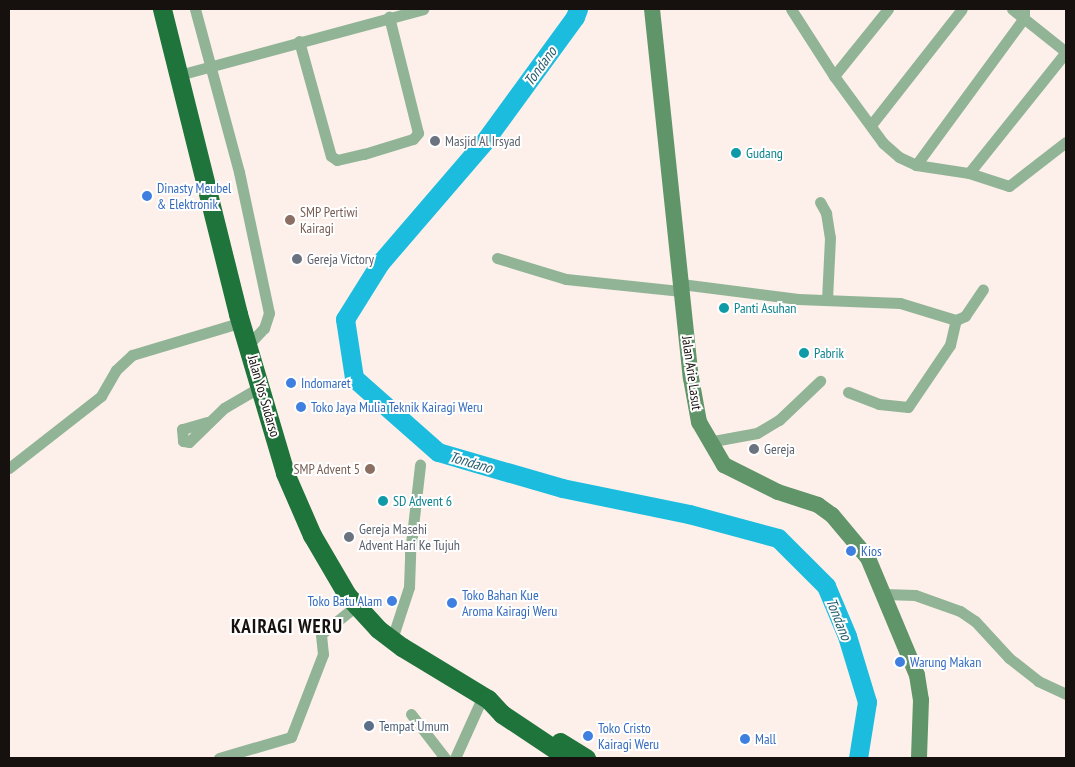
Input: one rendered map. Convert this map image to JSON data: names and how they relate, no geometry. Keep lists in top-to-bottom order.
{
  "streets": {
    "highway": ["Jalan Yos Sudarso"],
    "main road": ["Jalan Arie Lasut"]
  },
  "districts": ["KAIRAGI WERU"],
  "water": ["Tondano"],
  "places": [
    "Masjid Al Irsyad",
    "Gudang",
    "Dinasty Meubel & Elektronik",
    "SMP Pertiwi Kairagi",
    "Gereja Victory",
    "Panti Asuhan",
    "Pabrik",
    "Indomaret",
    "Toko Jaya Mulia Teknik Kairagi Weru",
    "Gereja",
    "SMP Advent 5",
    "SD Advent 6",
    "Gereja Masehi Advent Hari Ke Tujuh",
    "Kios",
    "Toko Batu Alam",
    "Toko Bahan Kue Aroma Kairagi Weru",
    "Warung Makan",
    "Tempat Umum",
    "Toko Cristo Kairagi Weru",
    "Mall"
  ]
}
